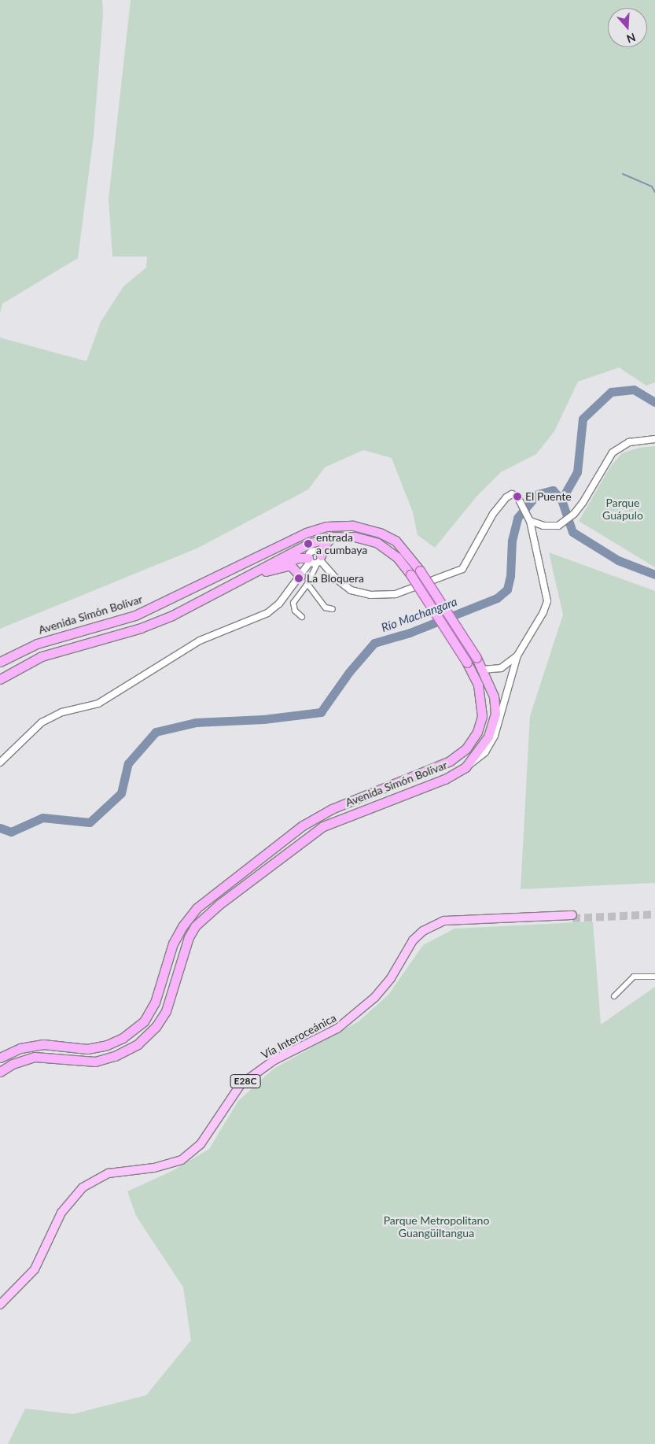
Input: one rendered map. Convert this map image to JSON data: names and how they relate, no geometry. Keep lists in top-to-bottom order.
{
  "streets": {
    "highway": ["Avenida Simón Bolívar"],
    "main road": ["Vía Interoceánica", "E28C"]
  },
  "water": ["Río Machangara"],
  "parks": ["Parque Guápulo", "Parque Metropolitano Guangüiltangua"],
  "places": ["El Puente", "entrada a cumbaya", "La Bloquera"],
  "north": "bottom"
}
